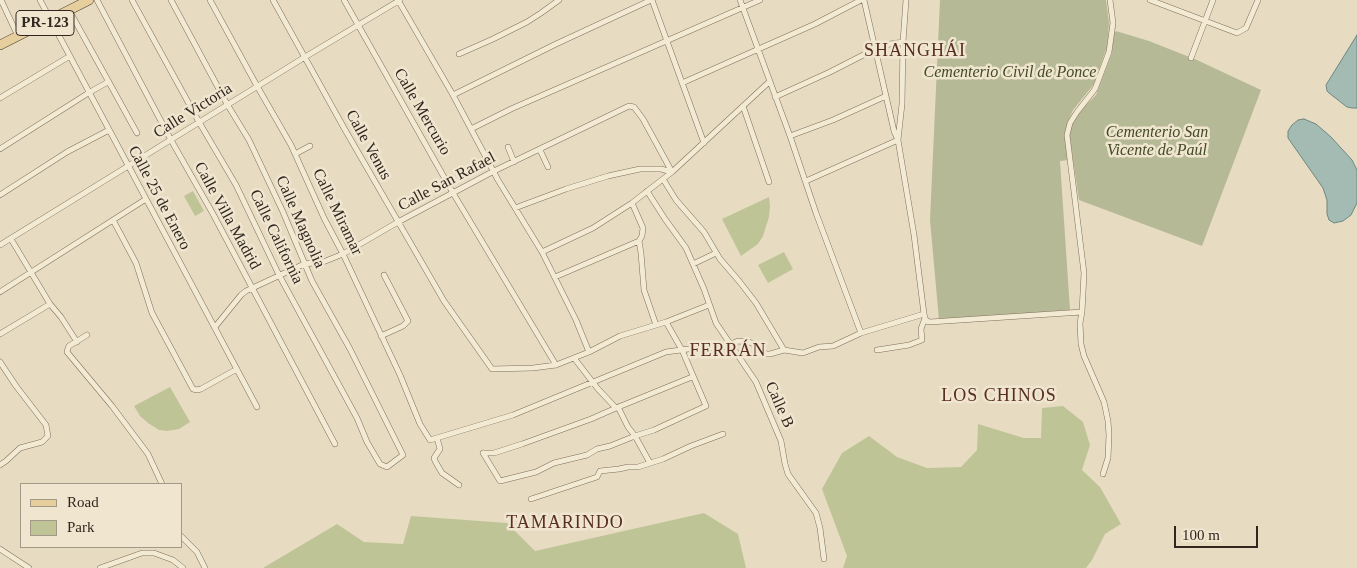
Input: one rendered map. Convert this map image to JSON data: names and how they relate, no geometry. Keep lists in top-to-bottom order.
{
  "streets": {
    "main road": ["PR-123"],
    "street": [
      "Calle Victoria",
      "Calle Mercurio",
      "Calle Venus",
      "Calle San Rafael",
      "Calle 25 de Enero",
      "Calle Miramar",
      "Calle Villa Madrid",
      "Calle Magnolia",
      "Calle California",
      "Calle B"
    ]
  },
  "crossings": [
    ["PR-123", "Calle 25 de Enero"],
    ["Calle Victoria", "Calle Mercurio"],
    ["Calle Victoria", "Calle Venus"],
    ["Calle Victoria", "Calle 25 de Enero"],
    ["Calle Victoria", "Calle Miramar"],
    ["Calle Victoria", "Calle Villa Madrid"],
    ["Calle Victoria", "Calle Magnolia"],
    ["Calle Victoria", "Calle California"],
    ["Calle Mercurio", "Calle Venus"],
    ["Calle Mercurio", "Calle San Rafael"],
    ["Calle Venus", "Calle San Rafael"],
    ["Calle San Rafael", "Calle 25 de Enero"],
    ["Calle San Rafael", "Calle Miramar"],
    ["Calle San Rafael", "Calle Villa Madrid"],
    ["Calle San Rafael", "Calle Magnolia"],
    ["Calle San Rafael", "Calle California"],
    ["Calle Magnolia", "Calle California"]
  ],
  "districts": [
    "SHANGHÁI",
    "FERRÁN",
    "LOS CHINOS",
    "TAMARINDO"
  ],
  "parks": ["Cementerio Civil de Ponce", "Cementerio San Vicente de Paúl"],
  "legend": ["Road", "Park"],
  "scale_bar": "100 m"
}
